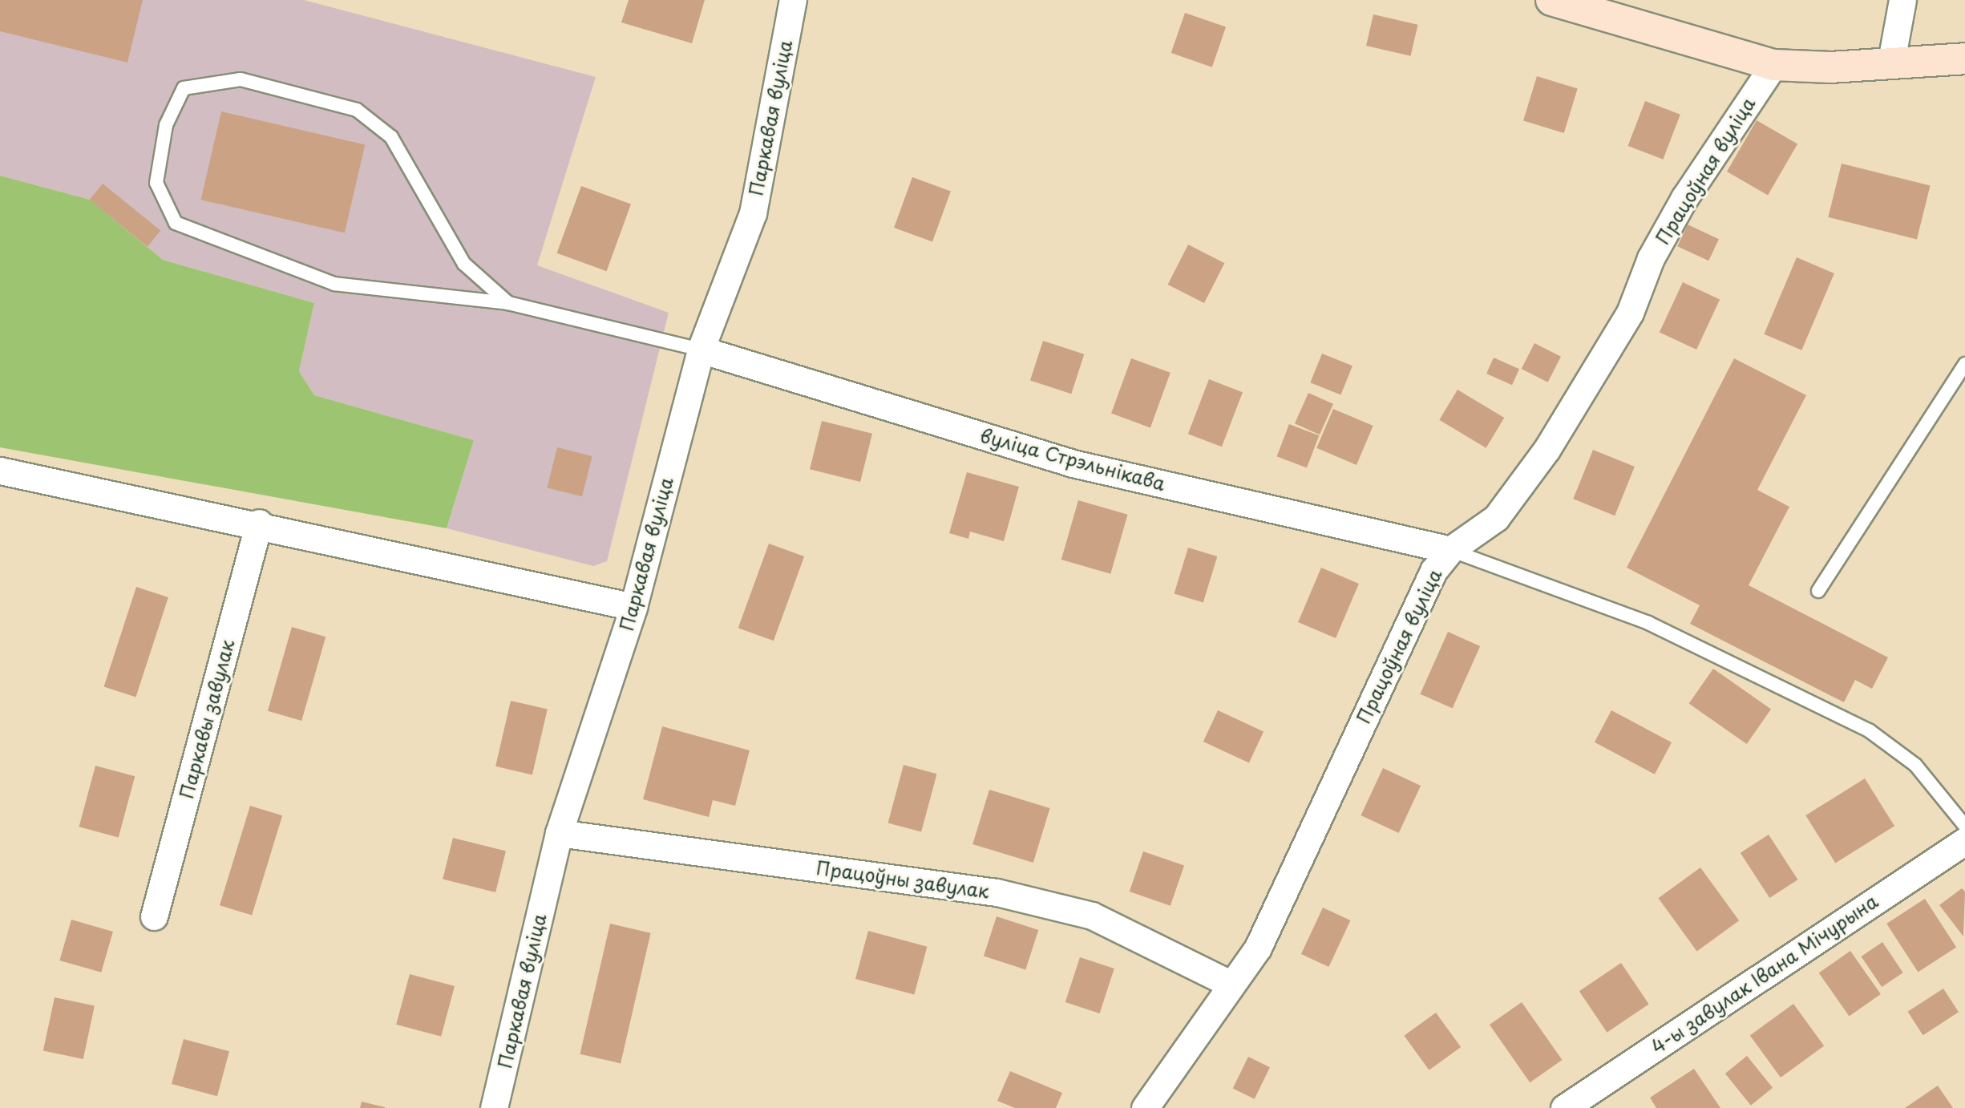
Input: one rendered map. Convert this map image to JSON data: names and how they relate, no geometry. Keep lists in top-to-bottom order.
{
  "streets": {
    "street": [
      "Паркавая вуліца",
      "Працоўная вуліца",
      "вуліца Стрэльнікава",
      "Паркавы завулак",
      "Працоўны завулак",
      "4-ы завулак Івана Мічурына"
    ]
  },
  "crossings": [
    ["Паркавая вуліца", "вуліца Стрэльнікава"],
    ["Паркавая вуліца", "Працоўны завулак"],
    ["Працоўная вуліца", "вуліца Стрэльнікава"],
    ["Працоўная вуліца", "Працоўны завулак"]
  ]
}
